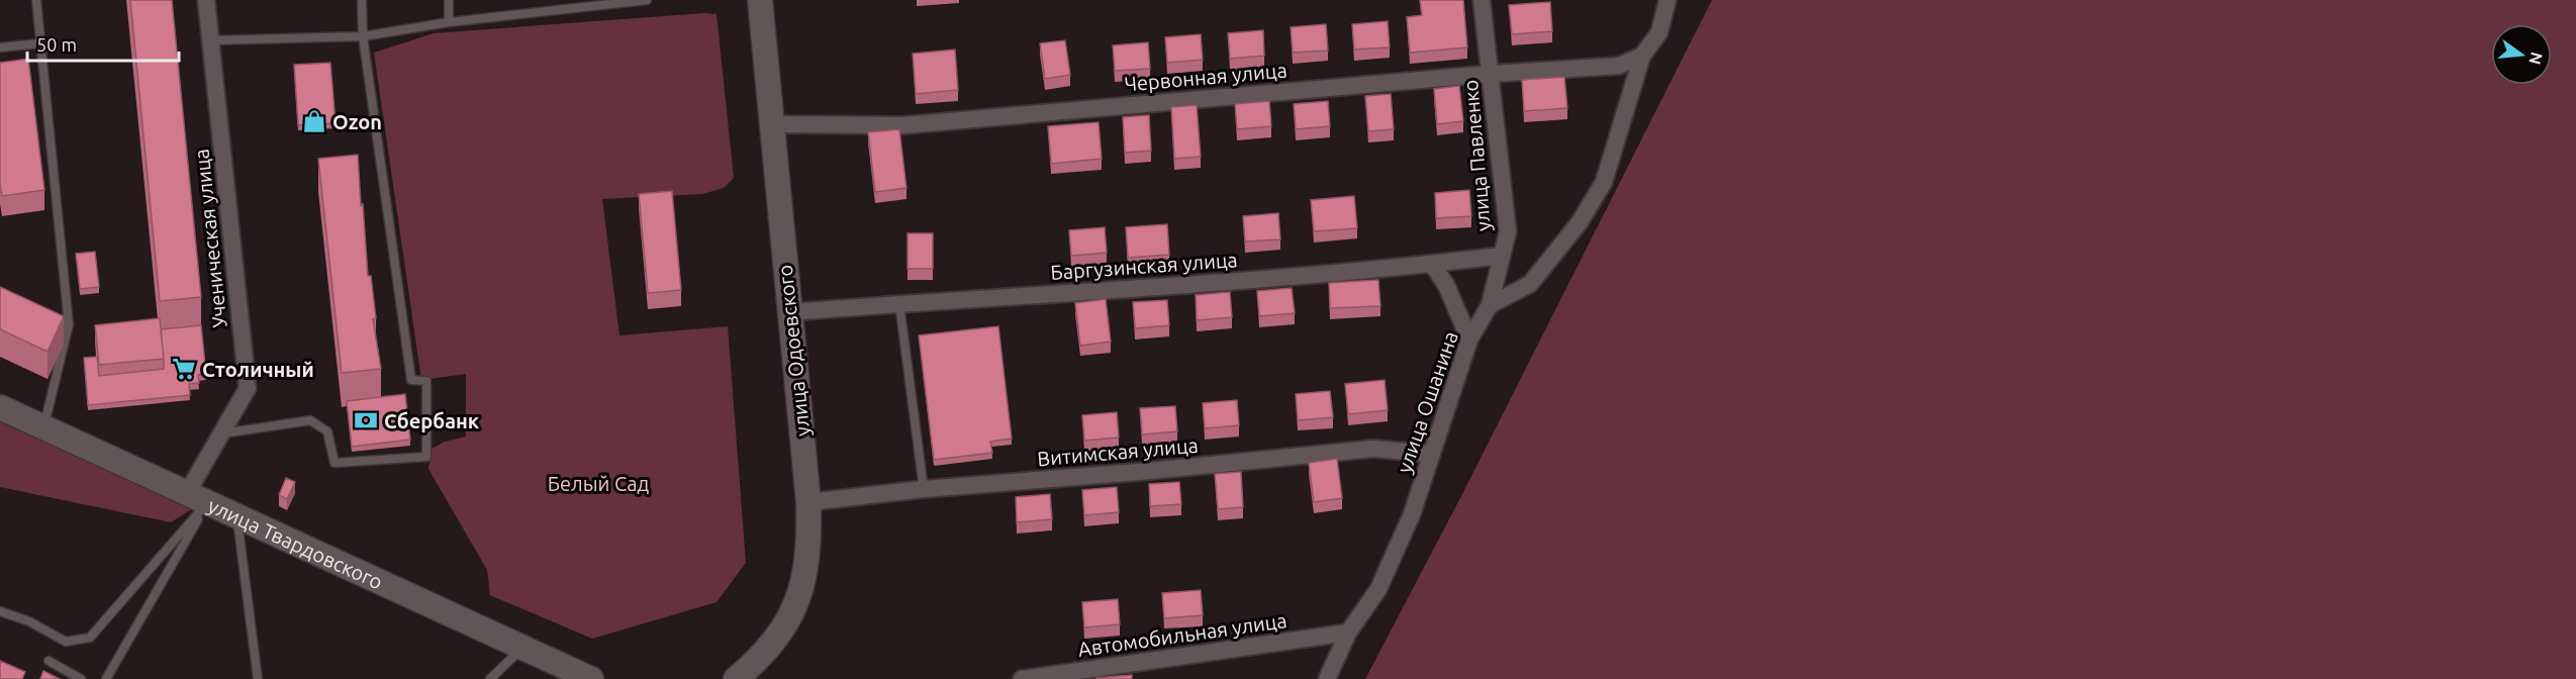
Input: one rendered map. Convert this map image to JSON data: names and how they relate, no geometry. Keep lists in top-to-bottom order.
{
  "streets": {
    "street": [
      "Червонная улица",
      "улица Павленко",
      "Ученическая улица",
      "Баргузинская улица",
      "улица Одоевского",
      "улица Ошанина",
      "Витимская улица",
      "улица Твардовского",
      "Автомобильная улица"
    ]
  },
  "crossings": [
    ["Червонная улица", "улица Павленко"],
    ["Червонная улица", "улица Одоевского"],
    ["Червонная улица", "улица Ошанина"],
    ["улица Павленко", "Баргузинская улица"],
    ["улица Павленко", "улица Ошанина"],
    ["Ученическая улица", "улица Твардовского"],
    ["Баргузинская улица", "улица Одоевского"],
    ["улица Одоевского", "Витимская улица"],
    ["улица Ошанина", "Витимская улица"],
    ["улица Ошанина", "Автомобильная улица"]
  ],
  "parks": ["Белый Сад"],
  "places": {
    "shop": ["Ozon"],
    "supermarket": ["Столичный"],
    "bank": ["Сбербанк"]
  },
  "scale_bar": "50 m",
  "north": "right"
}
